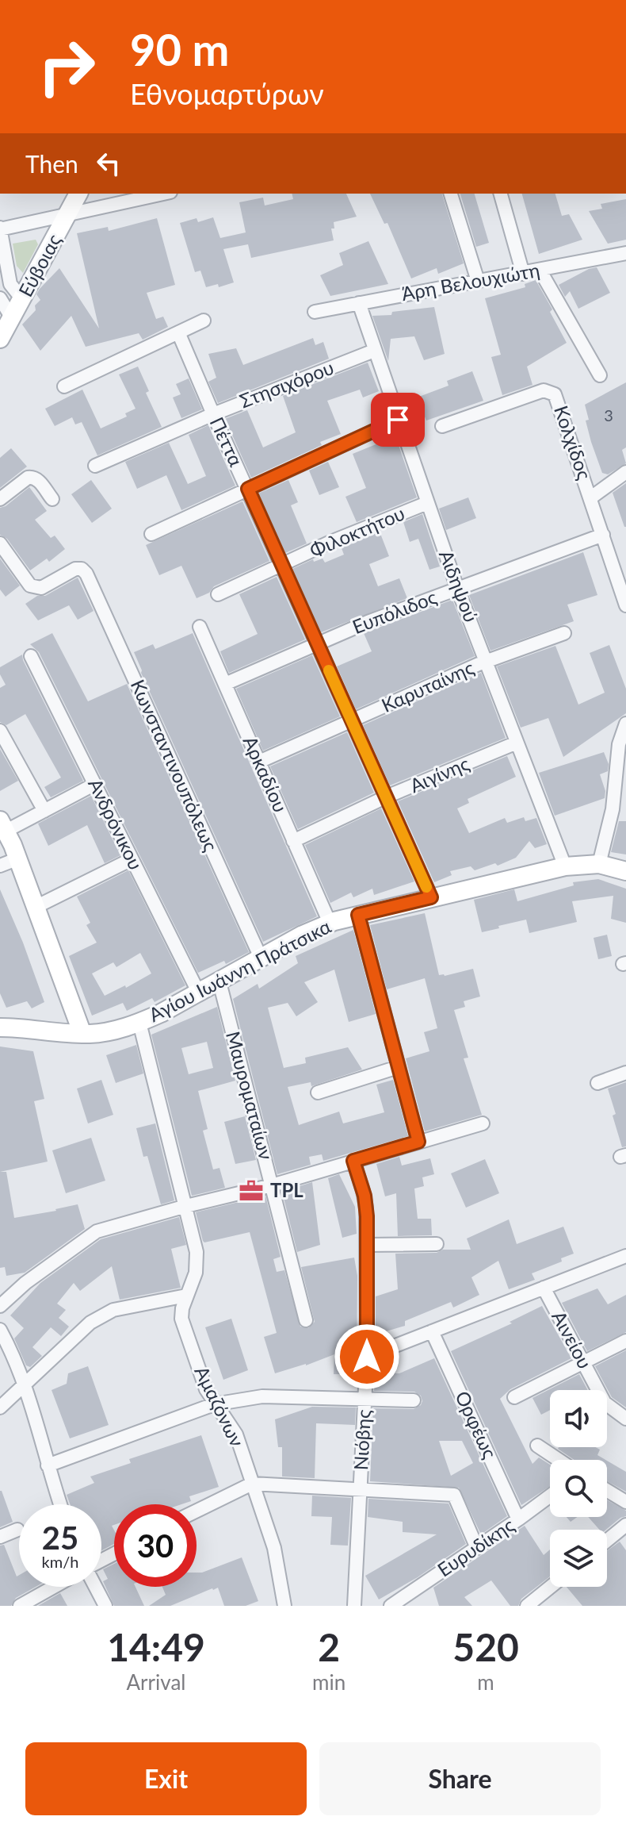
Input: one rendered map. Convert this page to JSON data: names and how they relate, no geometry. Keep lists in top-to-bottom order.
{
  "streets": {
    "main road": ["Εύβοιας", "Αγίου Ιωάννη Πράτσικα"],
    "street": [
      "Άρη Βελουχιώτη",
      "Στησιχόρου",
      "Πέττα",
      "Κολχίδος",
      "Φιλοκτήτου",
      "Αιδηψού",
      "Ευπόλιδος",
      "Καρυταίνης",
      "Κωνσταντινουπόλεως",
      "Αρκαδίου",
      "Αιγίνης",
      "Ανδρόνικου",
      "Μαυροματαίων",
      "Αινείου",
      "Αμαζόνων",
      "Ορφέως",
      "Νιόβης",
      "Ευρυδίκης"
    ]
  },
  "crossings": [
    ["Άρη Βελουχιώτη", "Αιδηψού"],
    ["Στησιχόρου", "Πέττα"],
    ["Στησιχόρου", "Αιδηψού"],
    ["Πέττα", "Φιλοκτήτου"],
    ["Πέττα", "Ευπόλιδος"],
    ["Πέττα", "Καρυταίνης"],
    ["Πέττα", "Αιγίνης"],
    ["Πέττα", "Αγίου Ιωάννη Πράτσικα"],
    ["Κολχίδος", "Ευπόλιδος"],
    ["Φιλοκτήτου", "Αιδηψού"],
    ["Αιδηψού", "Ευπόλιδος"],
    ["Αιδηψού", "Καρυταίνης"],
    ["Αιδηψού", "Αιγίνης"],
    ["Αιδηψού", "Αγίου Ιωάννη Πράτσικα"],
    ["Ευπόλιδος", "Αρκαδίου"],
    ["Καρυταίνης", "Αρκαδίου"],
    ["Κωνσταντινουπόλεως", "Αγίου Ιωάννη Πράτσικα"],
    ["Αρκαδίου", "Αιγίνης"],
    ["Αρκαδίου", "Αγίου Ιωάννη Πράτσικα"],
    ["Ανδρόνικου", "Αγίου Ιωάννη Πράτσικα"],
    ["Αγίου Ιωάννη Πράτσικα", "Μαυροματαίων"],
    ["Αγίου Ιωάννη Πράτσικα", "Αμαζόνων"],
    ["Ορφέως", "Ευρυδίκης"]
  ],
  "places": {
    "office": ["TPL"]
  },
  "house_numbers": ["3"],
  "page": {
    "turn": ["90 m", "Εθνομαρτύρων"],
    "then": "Then",
    "speed": "25 km/h",
    "limit": "30",
    "eta": [
      "14:49",
      "Arrival",
      "2",
      "min",
      "520",
      "m"
    ],
    "buttons": ["Exit", "Share"]
  }
}
